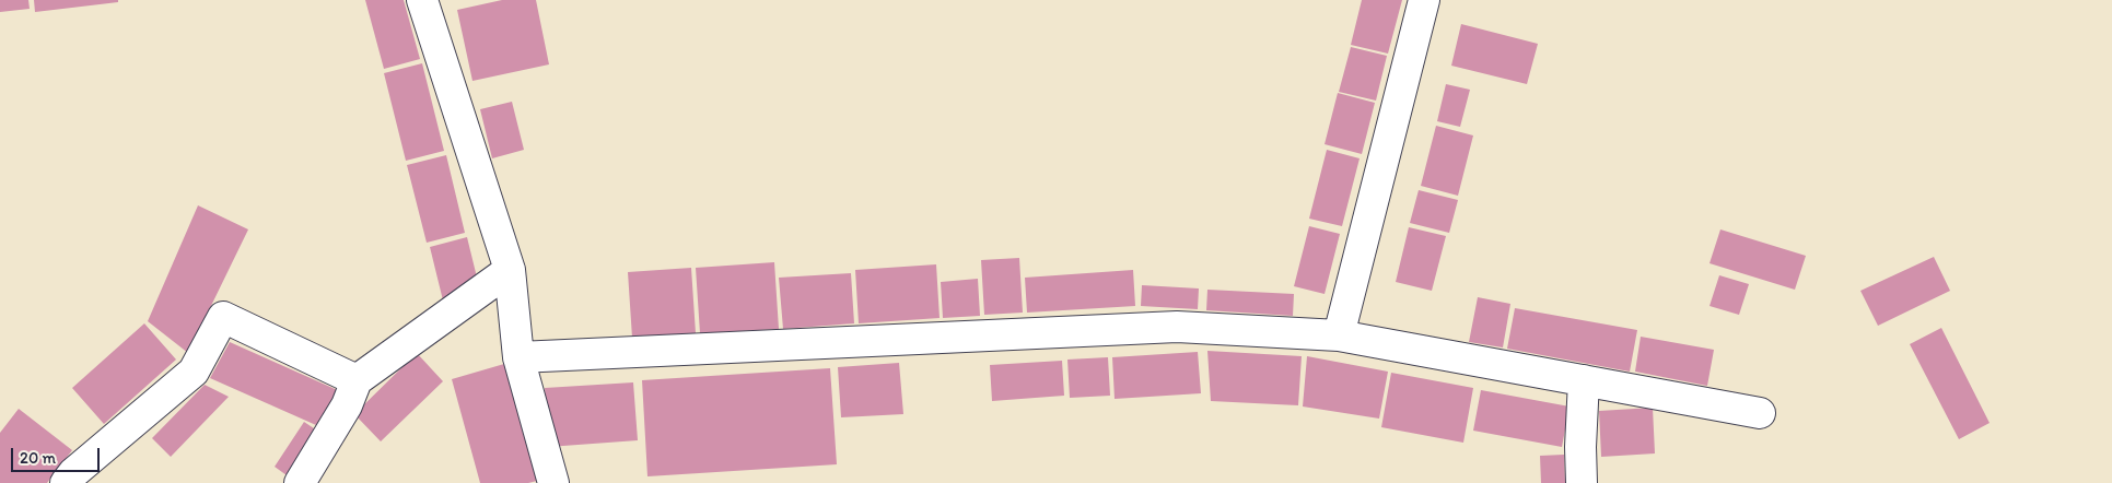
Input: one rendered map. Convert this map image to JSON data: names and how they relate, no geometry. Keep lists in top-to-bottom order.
{
  "scale_bar": "20 m"
}
